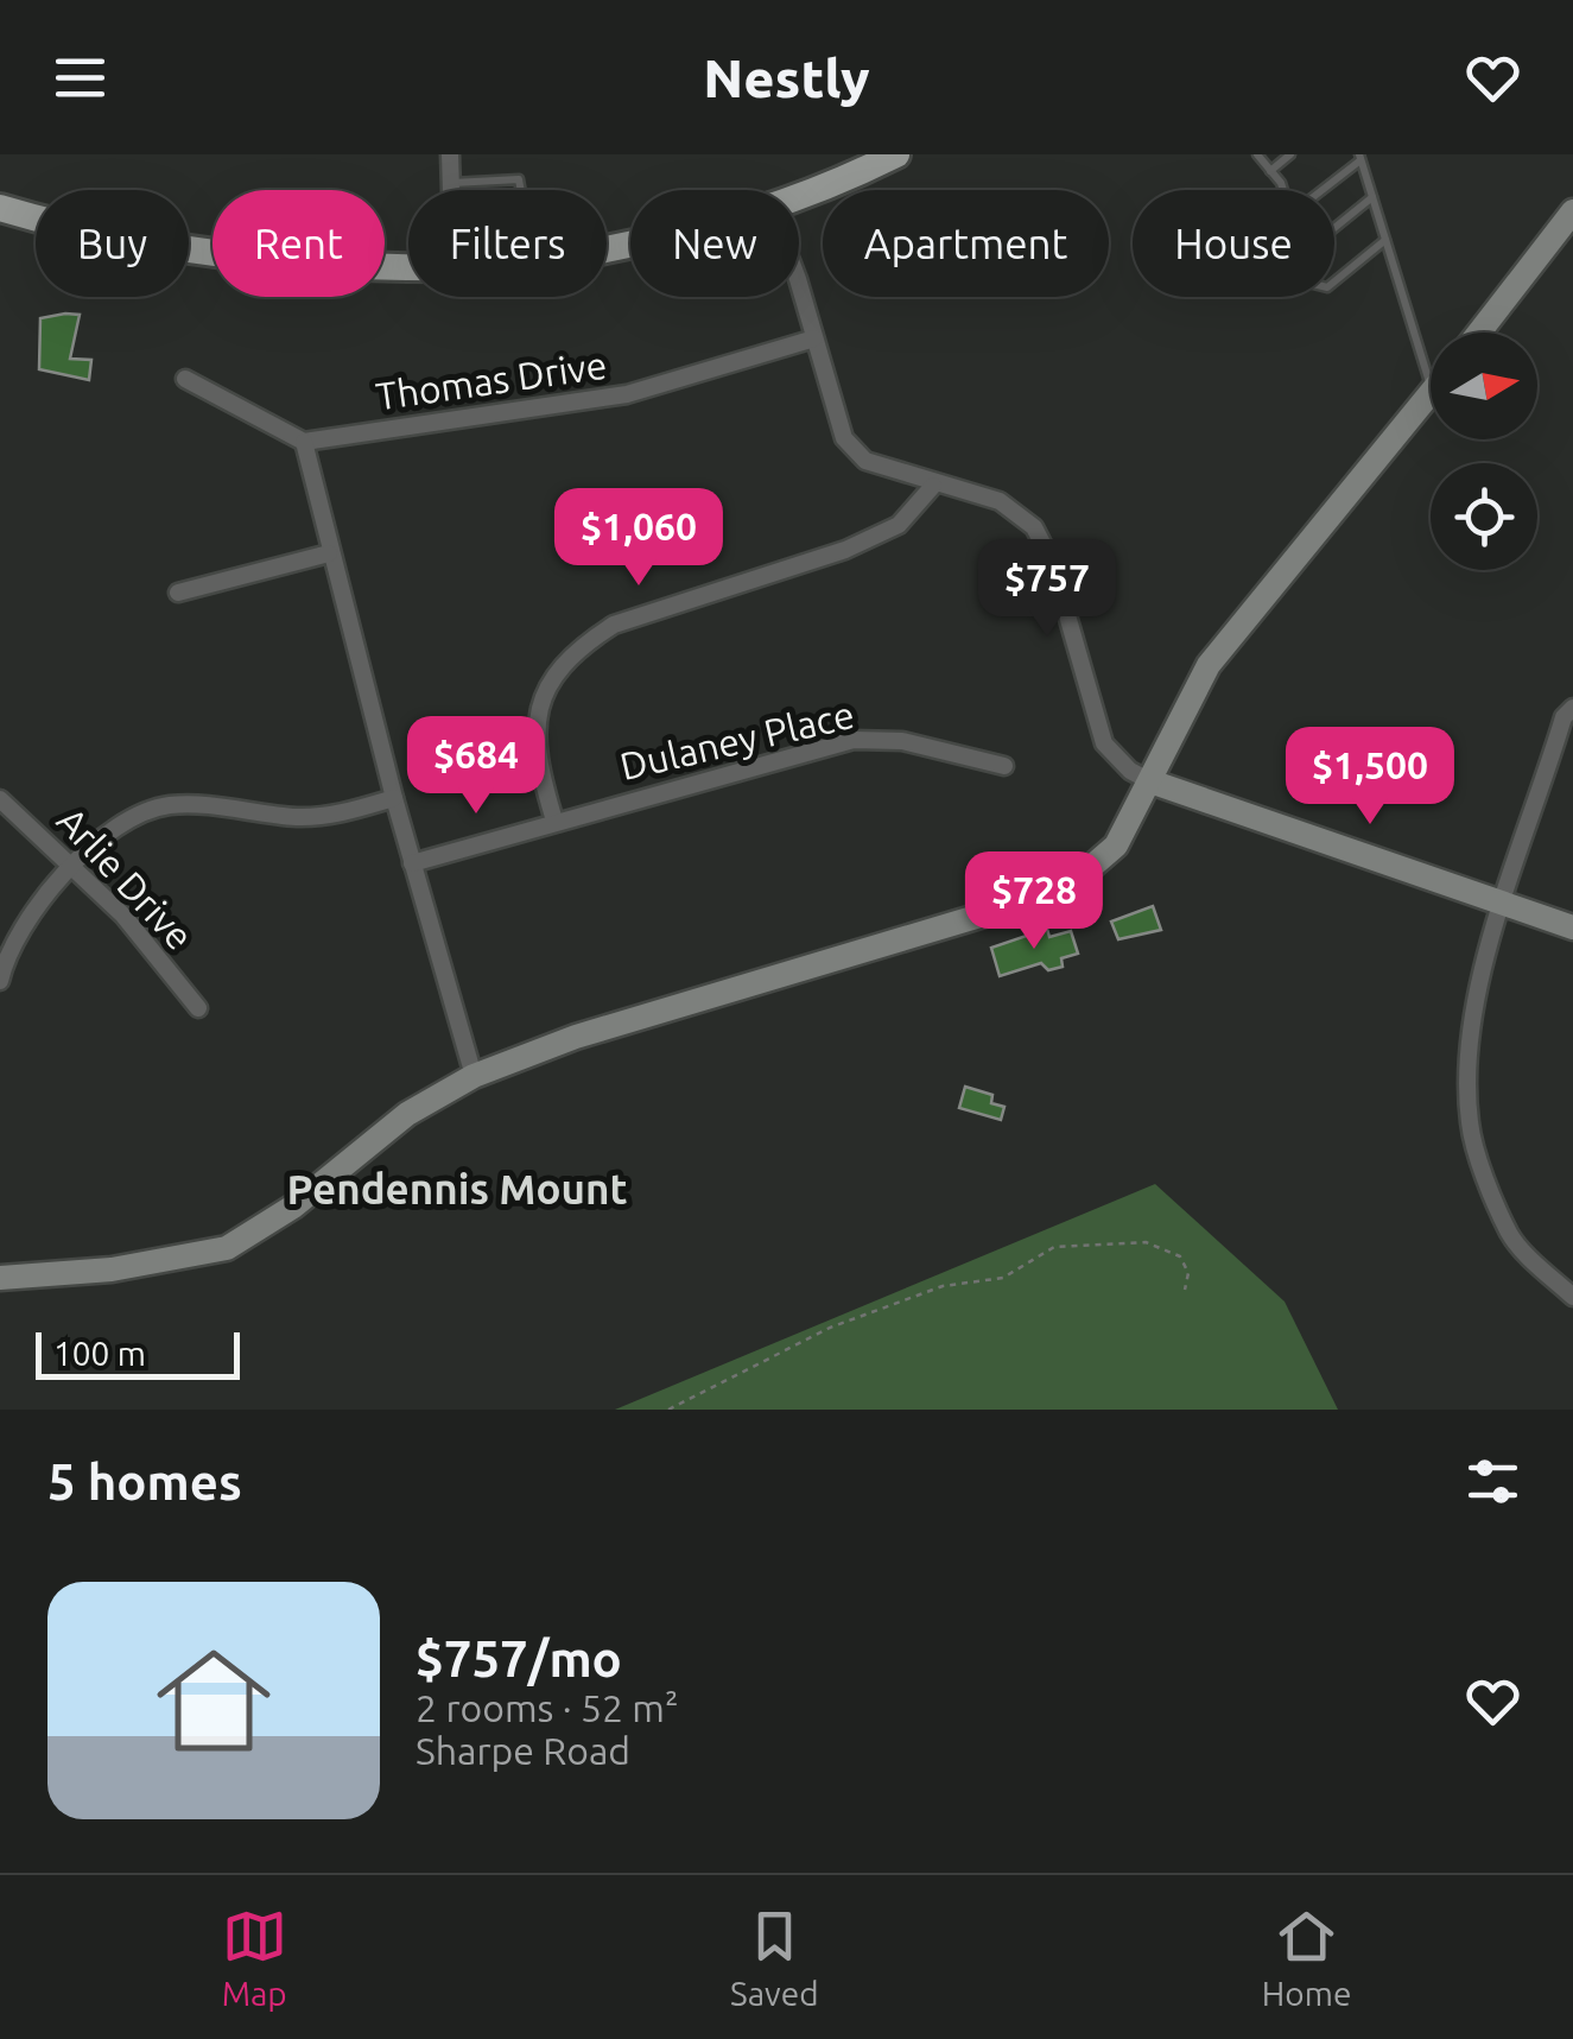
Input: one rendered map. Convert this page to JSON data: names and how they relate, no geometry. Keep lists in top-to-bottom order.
{
  "streets": {
    "street": ["Thomas Drive", "Dulaney Place", "Arlie Drive"]
  },
  "districts": ["Pendennis Mount"],
  "scale_bar": "100 m",
  "north": "right",
  "page": {
    "header": "Nestly",
    "chip": [
      "Buy",
      "Rent",
      "Filters",
      "New",
      "Apartment",
      "House"
    ],
    "price": [
      "$1,060",
      "$757",
      "$684",
      "$1,500",
      "$728"
    ],
    "scale": "100 m",
    "heading": "5 homes",
    "list": [
      {
        "name": "$757/mo",
        "note": "2 rooms · 52 m² · Sharpe Road"
      }
    ],
    "tabs": ["Map", "Saved", "Home"]
  }
}
